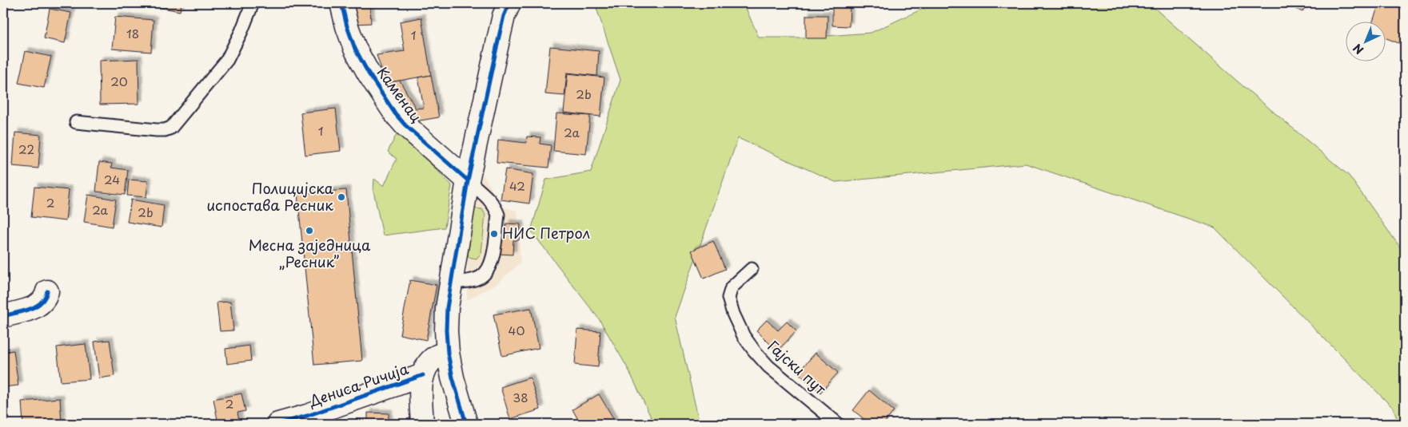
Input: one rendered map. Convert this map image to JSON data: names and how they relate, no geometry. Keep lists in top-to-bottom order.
{
  "streets": {
    "street": ["Каменац", "Дениса Ричија"],
    "lane": ["Гајски пут"]
  },
  "places": ["Полицијска испостава Ресник", "Месна заједница „Ресник”", "НИС Петрол"],
  "house_numbers": [
    "18",
    "1",
    "20",
    "2b",
    "1",
    "2a",
    "22",
    "24",
    "42",
    "2",
    "2a",
    "2b",
    "40",
    "38",
    "2"
  ],
  "north": "bottom left"
}
